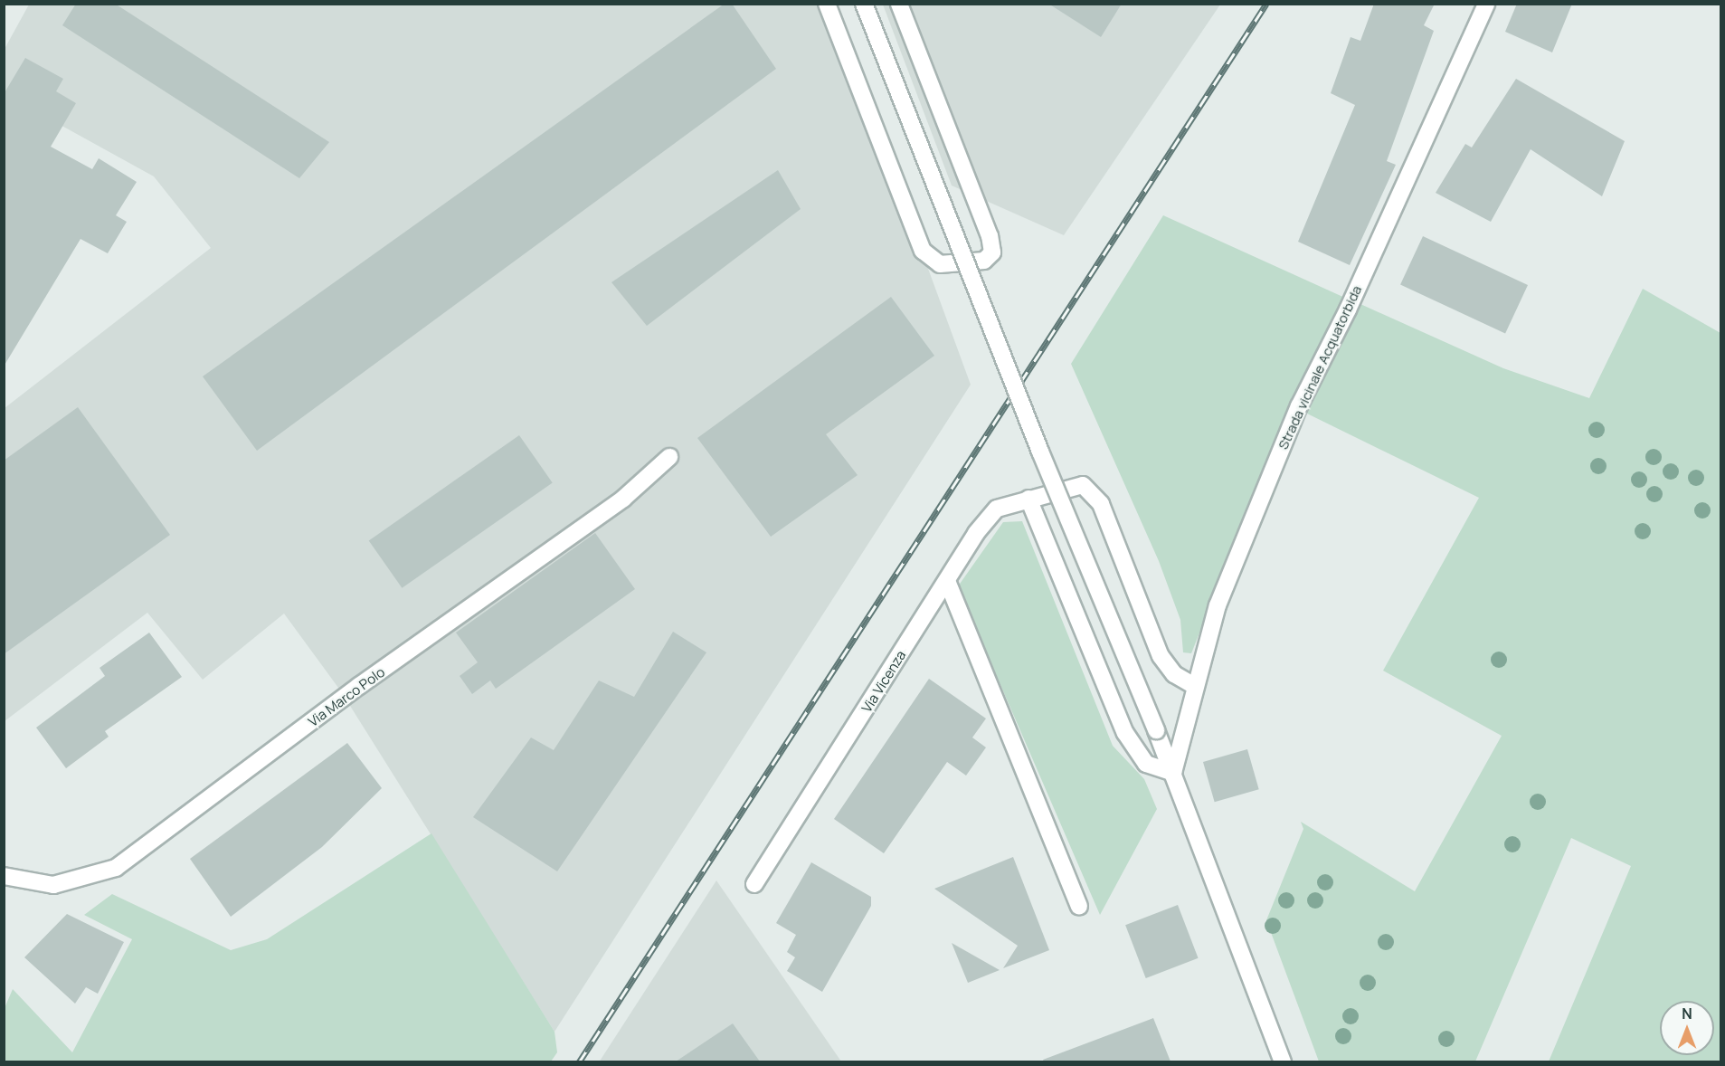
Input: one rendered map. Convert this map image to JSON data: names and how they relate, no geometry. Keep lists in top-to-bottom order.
{
  "streets": {
    "street": ["Strada vicinale Acquatorbida", "Via Vicenza", "Via Marco Polo"]
  },
  "crossings": [
    ["Strada vicinale Acquatorbida", "Via Vicenza"]
  ],
  "north": "top"
}
